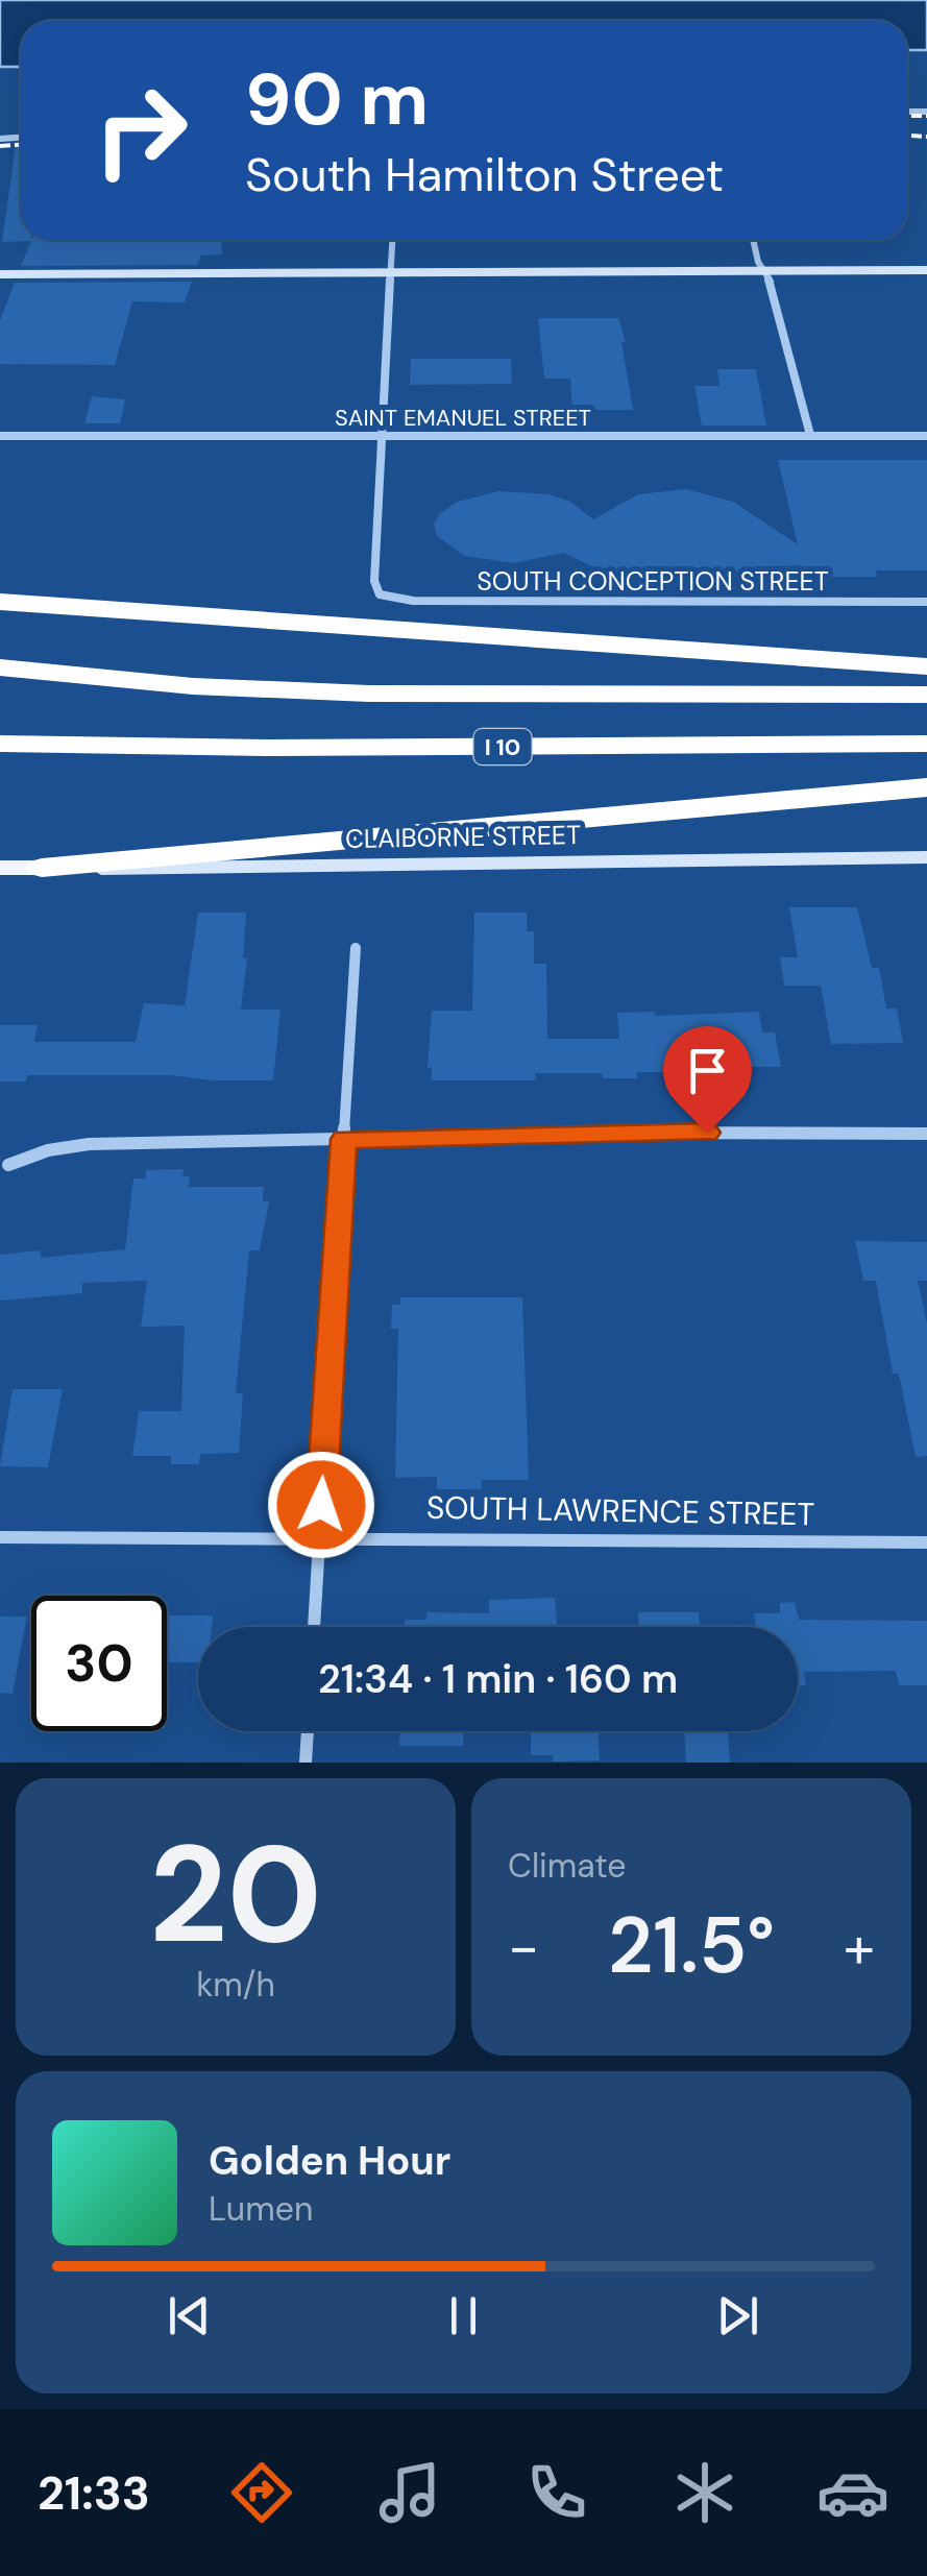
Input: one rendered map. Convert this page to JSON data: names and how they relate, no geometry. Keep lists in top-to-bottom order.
{
  "streets": {
    "highway": ["I 10"],
    "main road": ["CLAIBORNE STREET"],
    "street": ["SAINT EMANUEL STREET", "SOUTH CONCEPTION STREET", "SOUTH LAWRENCE STREET"]
  },
  "crossings": [
    ["SAINT EMANUEL STREET", "SOUTH CONCEPTION STREET"]
  ],
  "page": {
    "turn": ["90 m", "South Hamilton Street"],
    "limit": "30",
    "trip": "21:34 · 1 min · 160 m",
    "tile": [
      ["20", "km/h"],
      "Climate"
    ],
    "heat": ["−", "21.5°", "+"],
    "song": ["Golden Hour", "Lumen"],
    "tabs": "21:33"
  }
}
